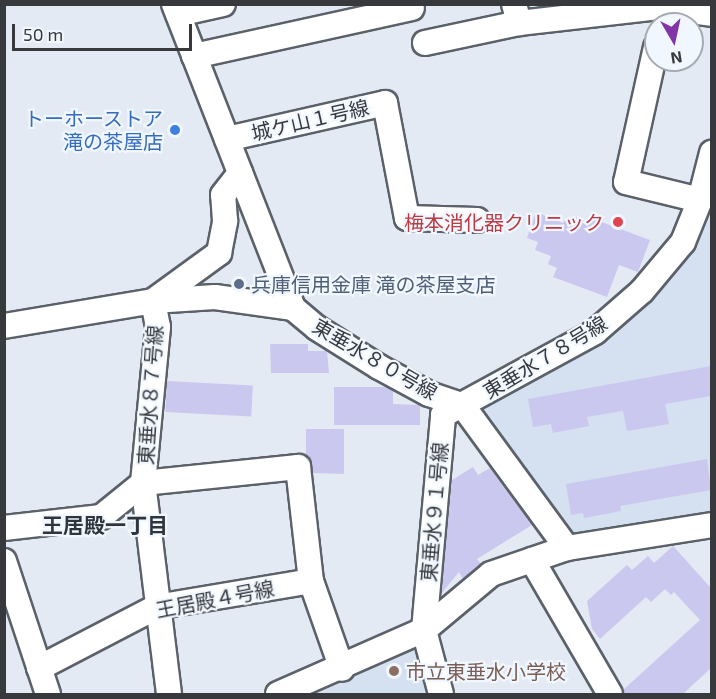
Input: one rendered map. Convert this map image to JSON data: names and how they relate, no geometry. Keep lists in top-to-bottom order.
{
  "streets": {
    "street": [
      "城ケ山１号線",
      "東垂水７８号線",
      "東垂水８０号線",
      "東垂水８７号線",
      "東垂水９１号線",
      "王居殿４号線"
    ]
  },
  "crossings": [
    ["城ケ山１号線", "東垂水８０号線"],
    ["東垂水７８号線", "東垂水８０号線"],
    ["東垂水７８号線", "東垂水９１号線"],
    ["東垂水８０号線", "東垂水９１号線"]
  ],
  "districts": ["王居殿一丁目"],
  "places": [
    "トーホーストア 滝の茶屋店",
    "梅本消化器クリニック",
    "兵庫信用金庫 滝の茶屋支店",
    "市立東垂水小学校"
  ],
  "scale_bar": "50 m",
  "north": "bottom"
}
